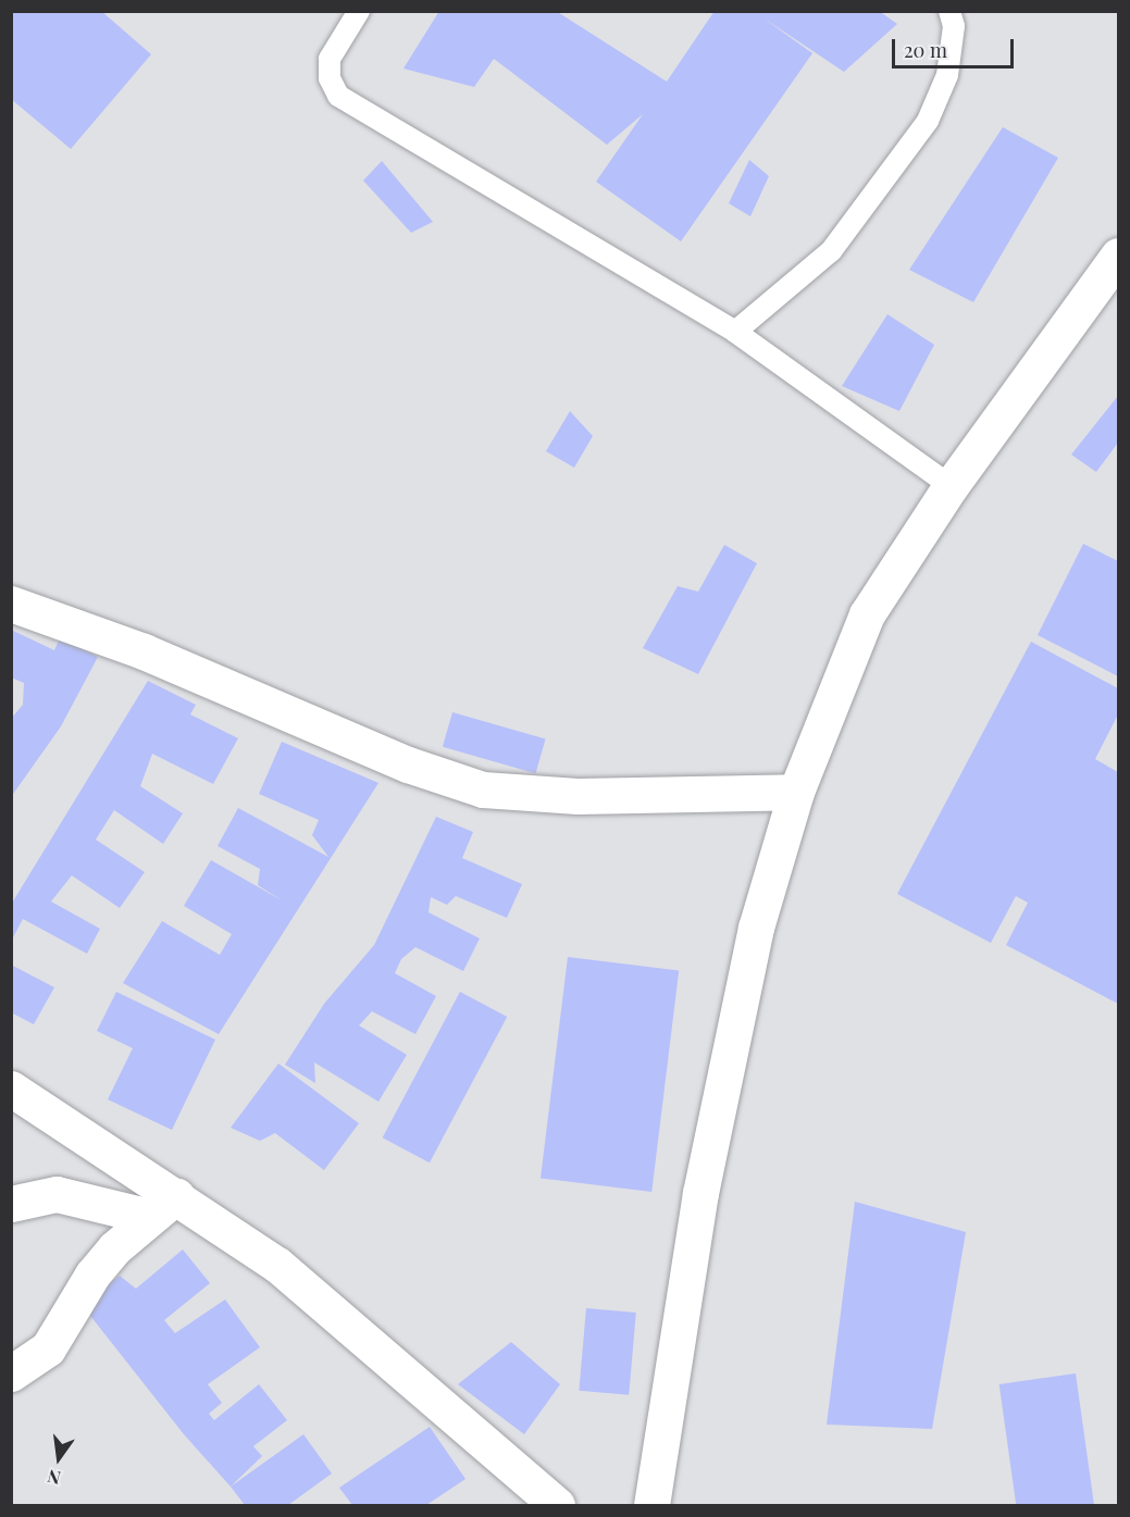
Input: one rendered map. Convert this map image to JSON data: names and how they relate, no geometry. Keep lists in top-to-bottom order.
{
  "scale_bar": "20 m",
  "north": "bottom"
}
